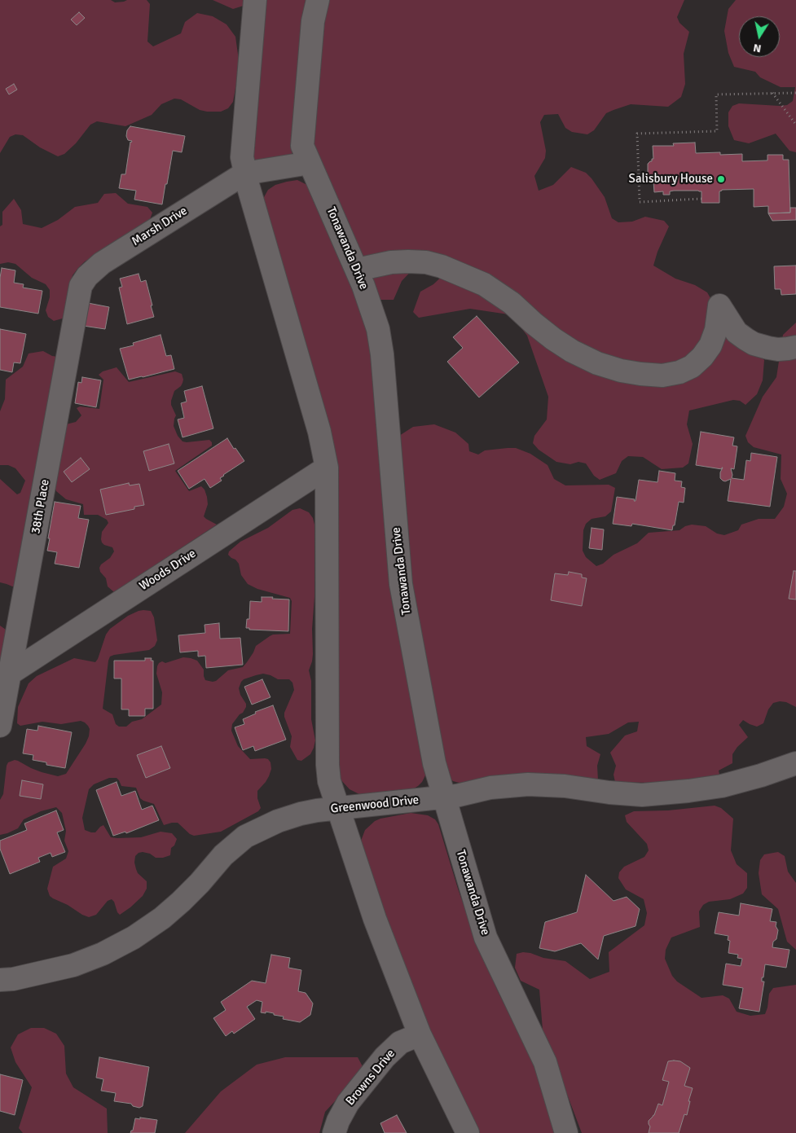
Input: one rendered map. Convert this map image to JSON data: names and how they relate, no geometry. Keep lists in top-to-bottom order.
{
  "streets": {
    "street": [
      "Marsh Drive",
      "Tonawanda Drive",
      "38th Place",
      "Woods Drive",
      "Greenwood Drive",
      "Browns Drive"
    ]
  },
  "crossings": [
    ["Marsh Drive", "38th Place"],
    ["Tonawanda Drive", "Greenwood Drive"],
    ["38th Place", "Woods Drive"]
  ],
  "places": ["Salisbury House"],
  "north": "bottom"
}
